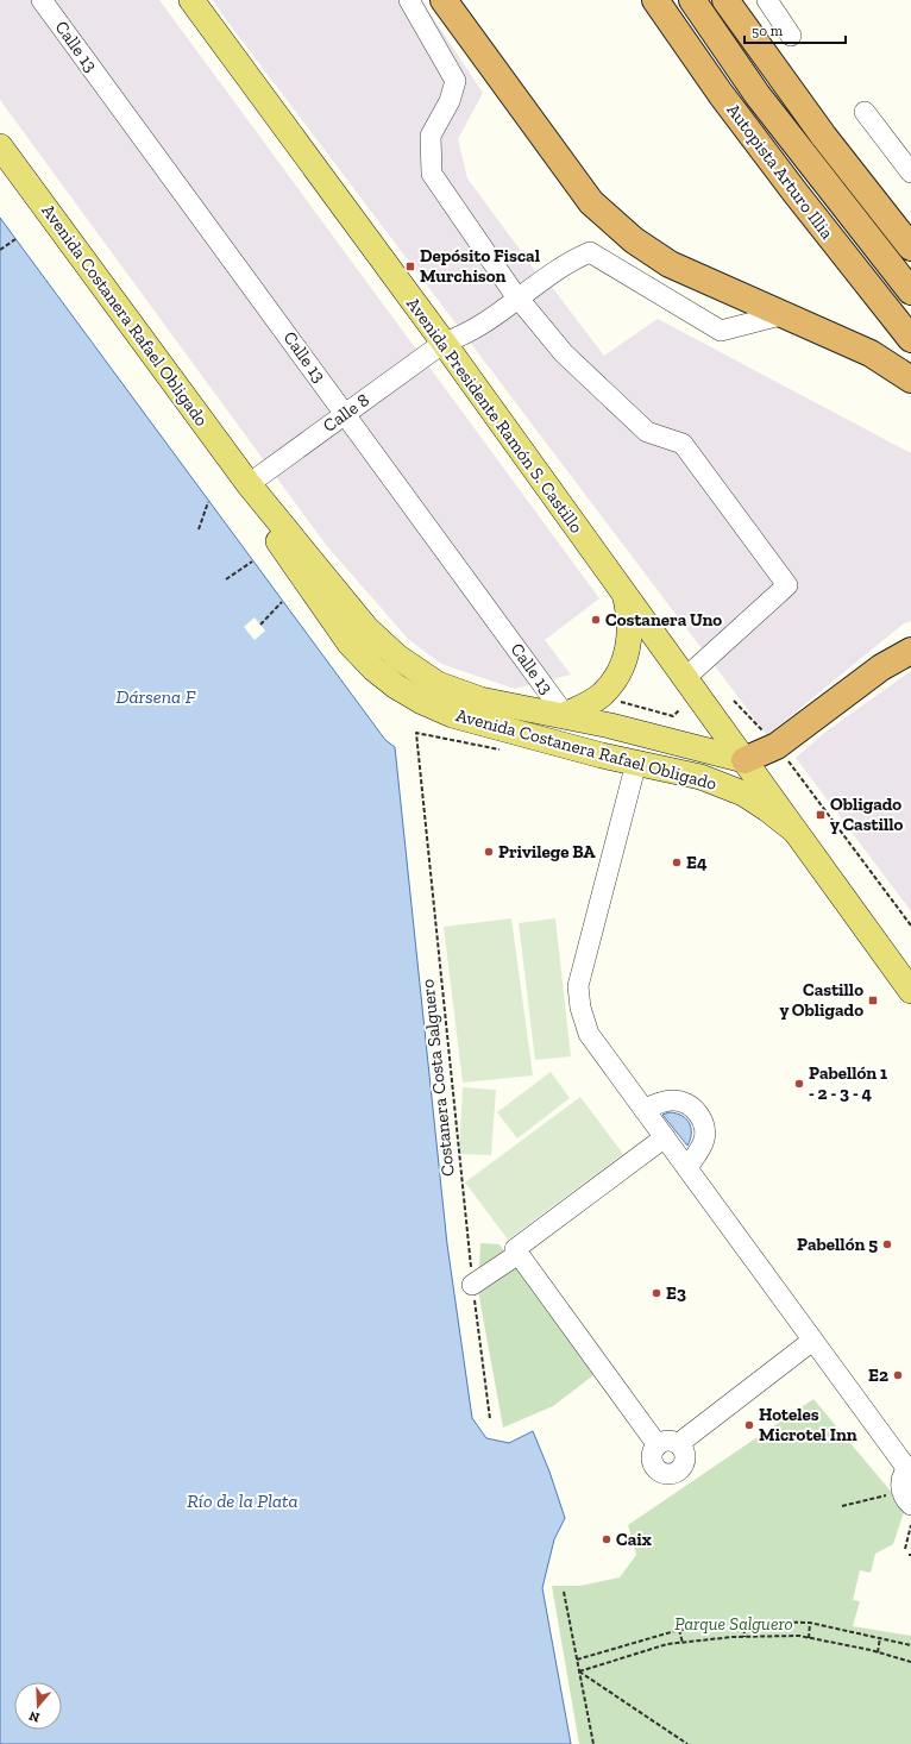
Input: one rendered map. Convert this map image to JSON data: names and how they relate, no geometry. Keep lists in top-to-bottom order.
{
  "streets": {
    "highway": ["Autopista Arturo Illia"],
    "main road": ["Avenida Costanera Rafael Obligado", "Avenida Presidente Ramón S. Castillo"],
    "street": ["Calle 13", "Calle 8"],
    "path": ["Costanera Costa Salguero"]
  },
  "crossings": [
    ["Calle 13", "Avenida Costanera Rafael Obligado"],
    ["Calle 13", "Calle 8"],
    ["Avenida Costanera Rafael Obligado", "Calle 8"],
    ["Avenida Costanera Rafael Obligado", "Avenida Presidente Ramón S. Castillo"],
    ["Calle 8", "Avenida Presidente Ramón S. Castillo"]
  ],
  "water": ["Dársena F", "Río de la Plata"],
  "parks": ["Parque Salguero"],
  "places": {
    "transit": ["Depósito Fiscal Murchison", "Obligado y Castillo", "Castillo y Obligado"],
    "other": [
      "Costanera Uno",
      "Privilege BA",
      "E4",
      "Pabellón 1 - 2 - 3 - 4",
      "Pabellón 5",
      "E3",
      "E2",
      "Hoteles Microtel Inn",
      "Caix"
    ]
  },
  "scale_bar": "50 m",
  "north": "bottom"
}
